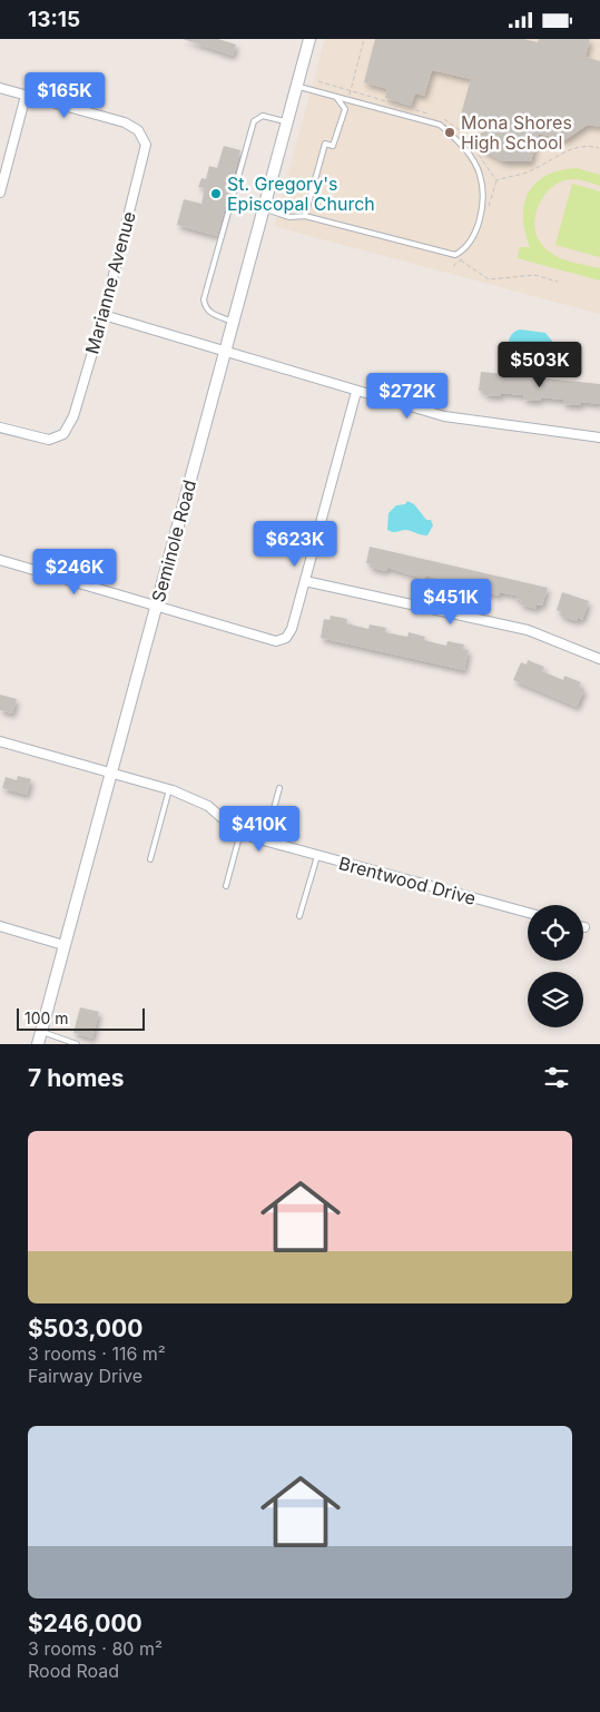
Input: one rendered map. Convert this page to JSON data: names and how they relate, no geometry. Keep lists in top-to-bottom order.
{
  "streets": {
    "street": ["Marianne Avenue", "Seminole Road", "Brentwood Drive"]
  },
  "crossings": [
    ["Seminole Road", "Brentwood Drive"]
  ],
  "places": ["Mona Shores High School", "St. Gregory's Episcopal Church"],
  "scale_bar": "100 m",
  "page": {
    "status": "13:15",
    "price": [
      "$165K",
      "$503K",
      "$272K",
      "$623K",
      "$246K",
      "$451K",
      "$410K"
    ],
    "scale": "100 m",
    "heading": "7 homes",
    "list": [
      {
        "name": "$503,000",
        "note": "3 rooms · 116 m² · Fairway Drive"
      },
      {
        "name": "$246,000",
        "note": "3 rooms · 80 m² · Rood Road"
      }
    ]
  }
}
